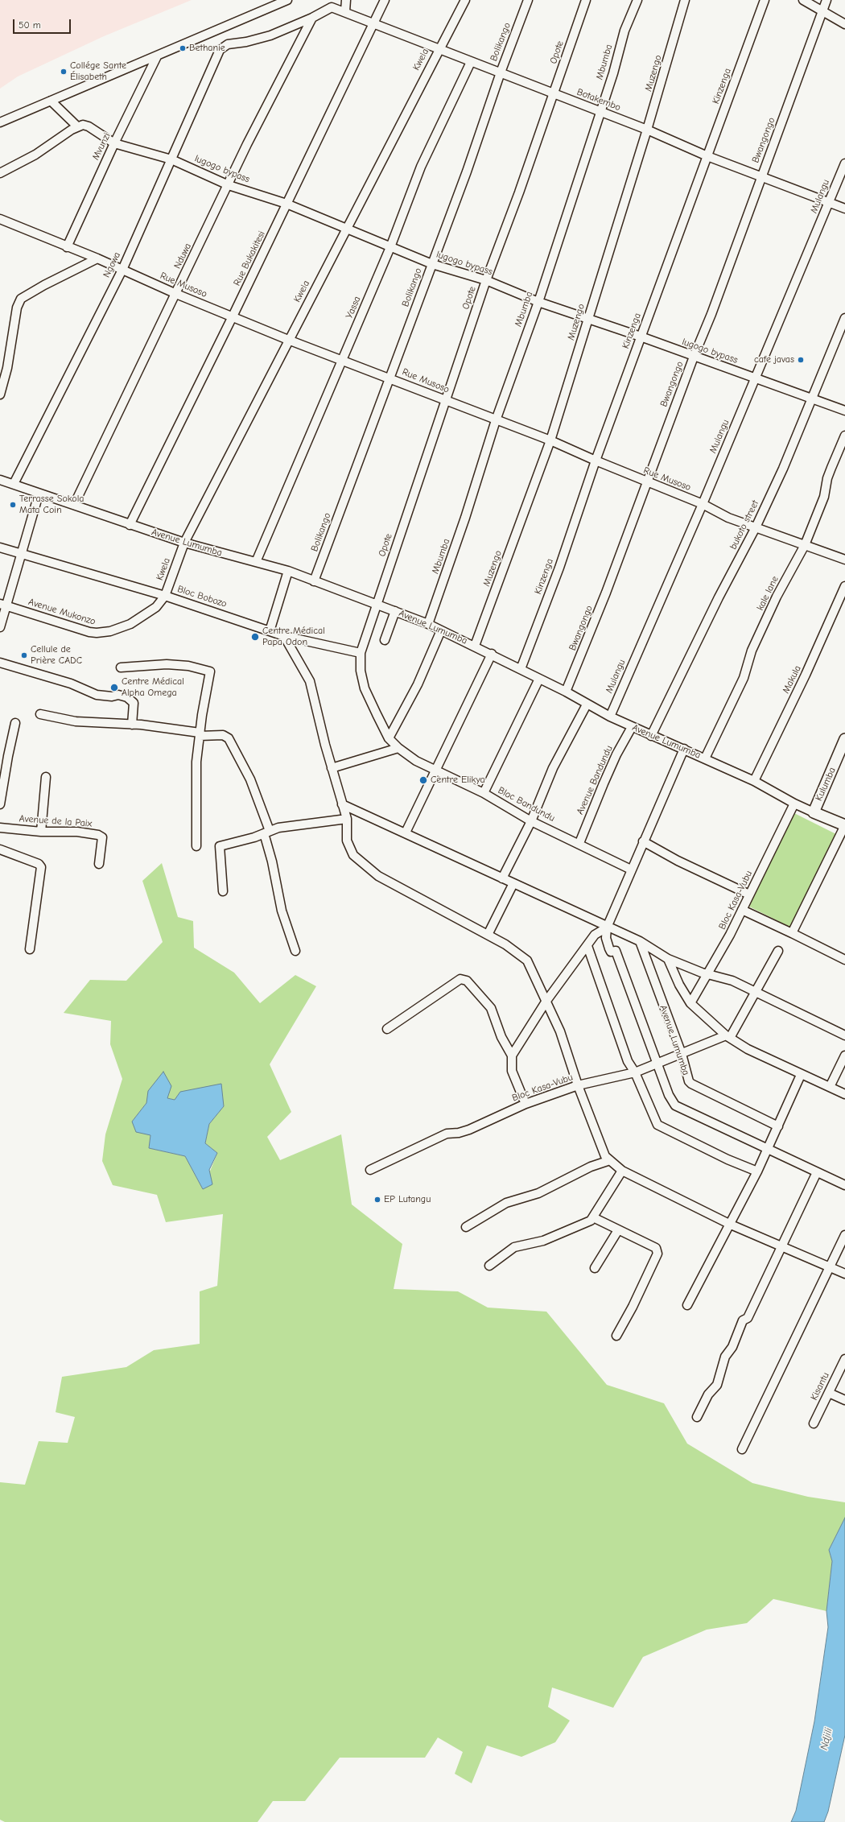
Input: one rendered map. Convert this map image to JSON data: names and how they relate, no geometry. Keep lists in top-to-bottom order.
{
  "streets": {
    "street": [
      "Bolikango",
      "Opote",
      "Kwela",
      "Mbumba",
      "Muzengo",
      "Kinzenga",
      "Botakembo",
      "Bwangongo",
      "Mvunzi",
      "lugogo bypass",
      "Mulangu",
      "Nduwa",
      "Rue Bukakitesi",
      "Ngowa",
      "Rue Musoso",
      "Yassa",
      "bukoto street",
      "Avenue Lumumba",
      "kale lane",
      "Bloc Bobozo",
      "Avenue Mukonzo",
      "Makula",
      "Avenue Bandundu",
      "Kulumba",
      "Bloc Bandundu",
      "Avenue de la Paix",
      "Bloc Kasa-Vubu",
      "Kisantu"
    ]
  },
  "crossings": [
    ["Bolikango", "Botakembo"],
    ["Bolikango", "lugogo bypass"],
    ["Bolikango", "Rue Musoso"],
    ["Bolikango", "Avenue Lumumba"],
    ["Opote", "Botakembo"],
    ["Opote", "lugogo bypass"],
    ["Opote", "Rue Musoso"],
    ["Opote", "Avenue Lumumba"],
    ["Opote", "Bloc Bandundu"],
    ["Kwela", "Botakembo"],
    ["Kwela", "lugogo bypass"],
    ["Kwela", "Rue Musoso"],
    ["Kwela", "Avenue Lumumba"],
    ["Kwela", "Bloc Bobozo"],
    ["Kwela", "Avenue Mukonzo"],
    ["Mbumba", "Botakembo"],
    ["Mbumba", "lugogo bypass"],
    ["Mbumba", "Rue Musoso"],
    ["Mbumba", "Avenue Lumumba"],
    ["Muzengo", "Botakembo"],
    ["Muzengo", "lugogo bypass"],
    ["Muzengo", "Rue Musoso"],
    ["Muzengo", "Avenue Lumumba"],
    ["Kinzenga", "Botakembo"],
    ["Kinzenga", "lugogo bypass"],
    ["Kinzenga", "Rue Musoso"],
    ["Kinzenga", "Avenue Lumumba"],
    ["Botakembo", "Bwangongo"],
    ["Botakembo", "Mulangu"],
    ["Botakembo", "Nduwa"],
    ["Botakembo", "Rue Bukakitesi"],
    ["Botakembo", "Ngowa"],
    ["Botakembo", "Yassa"],
    ["Bwangongo", "lugogo bypass"],
    ["Bwangongo", "Rue Musoso"],
    ["Bwangongo", "Avenue Lumumba"],
    ["Mvunzi", "lugogo bypass"],
    ["Mvunzi", "Rue Musoso"],
    ["lugogo bypass", "Mulangu"],
    ["lugogo bypass", "Nduwa"],
    ["lugogo bypass", "Rue Bukakitesi"],
    ["lugogo bypass", "Ngowa"],
    ["lugogo bypass", "Yassa"],
    ["lugogo bypass", "bukoto street"],
    ["Mulangu", "Rue Musoso"],
    ["Mulangu", "Avenue Lumumba"],
    ["Nduwa", "Rue Musoso"],
    ["Nduwa", "Avenue Lumumba"],
    ["Rue Bukakitesi", "Rue Musoso"],
    ["Rue Bukakitesi", "Avenue Lumumba"],
    ["Ngowa", "Rue Musoso"],
    ["Ngowa", "Avenue Lumumba"],
    ["Rue Musoso", "Yassa"],
    ["Rue Musoso", "bukoto street"],
    ["Rue Musoso", "kale lane"],
    ["Yassa", "Avenue Lumumba"],
    ["bukoto street", "Avenue Lumumba"],
    ["Avenue Lumumba", "kale lane"],
    ["Avenue Lumumba", "Makula"],
    ["Avenue Lumumba", "Avenue Bandundu"],
    ["Avenue Lumumba", "Kulumba"],
    ["Avenue Lumumba", "Bloc Bandundu"],
    ["Avenue Lumumba", "Bloc Kasa-Vubu"],
    ["Bloc Bobozo", "Avenue Mukonzo"],
    ["Bloc Bobozo", "Bloc Bandundu"],
    ["Avenue Bandundu", "Bloc Bandundu"]
  ],
  "water": ["Ndjili"],
  "places": [
    "Bethanie",
    "Collége Sante Élisabeth",
    "cafe javas",
    "Terrasse Sokola Mata Coin",
    "Centre Médical Papa Odon",
    "Cellule de Prière CADC",
    "Centre Médical Alpha Omega",
    "Centre Elikya",
    "EP Lutangu"
  ],
  "scale_bar": "50 m"
}
